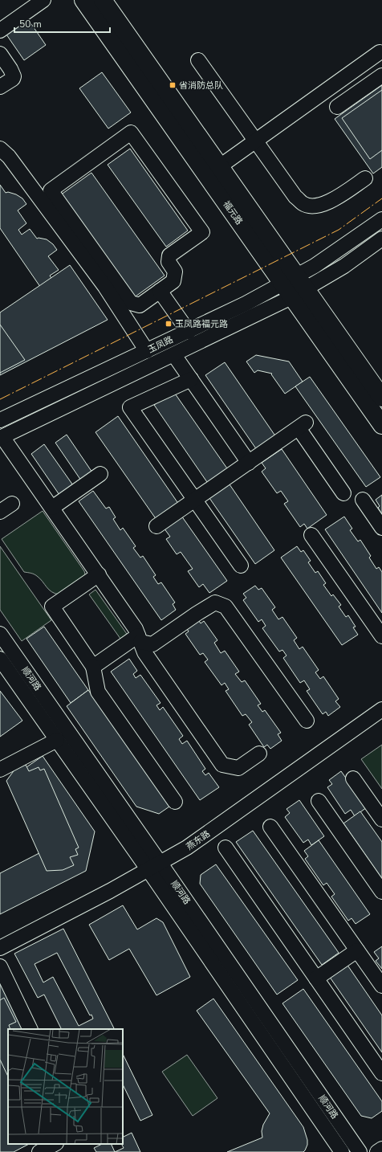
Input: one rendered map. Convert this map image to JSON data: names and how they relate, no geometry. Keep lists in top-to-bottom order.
{
  "streets": {
    "main road": ["福元路"],
    "street": ["玉凤路", "顺河路", "燕东路"]
  },
  "crossings": [
    ["福元路", "玉凤路"],
    ["顺河路", "燕东路"]
  ],
  "places": {
    "transit": ["省消防总队", "玉凤路福元路"]
  },
  "scale_bar": "50 m"
}
